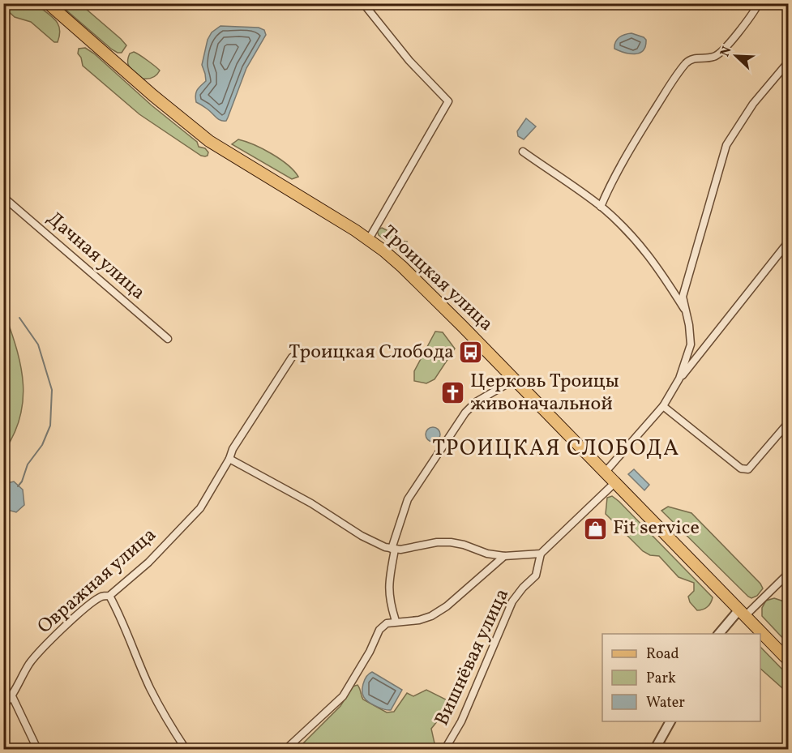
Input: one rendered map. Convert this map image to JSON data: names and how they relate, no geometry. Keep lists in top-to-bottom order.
{
  "streets": {
    "main road": ["Троицкая улица"],
    "street": ["Дачная улица", "Овражная улица", "Вишнёвая улица"]
  },
  "districts": ["ТРОИЦКАЯ СЛОБОДА"],
  "places": {
    "bus stop": ["Троицкая Слобода"],
    "church": ["Церковь Троицы живоначальной"],
    "shop": ["Fit service"]
  },
  "legend": ["Road", "Park", "Water"],
  "north": "top left"
}
